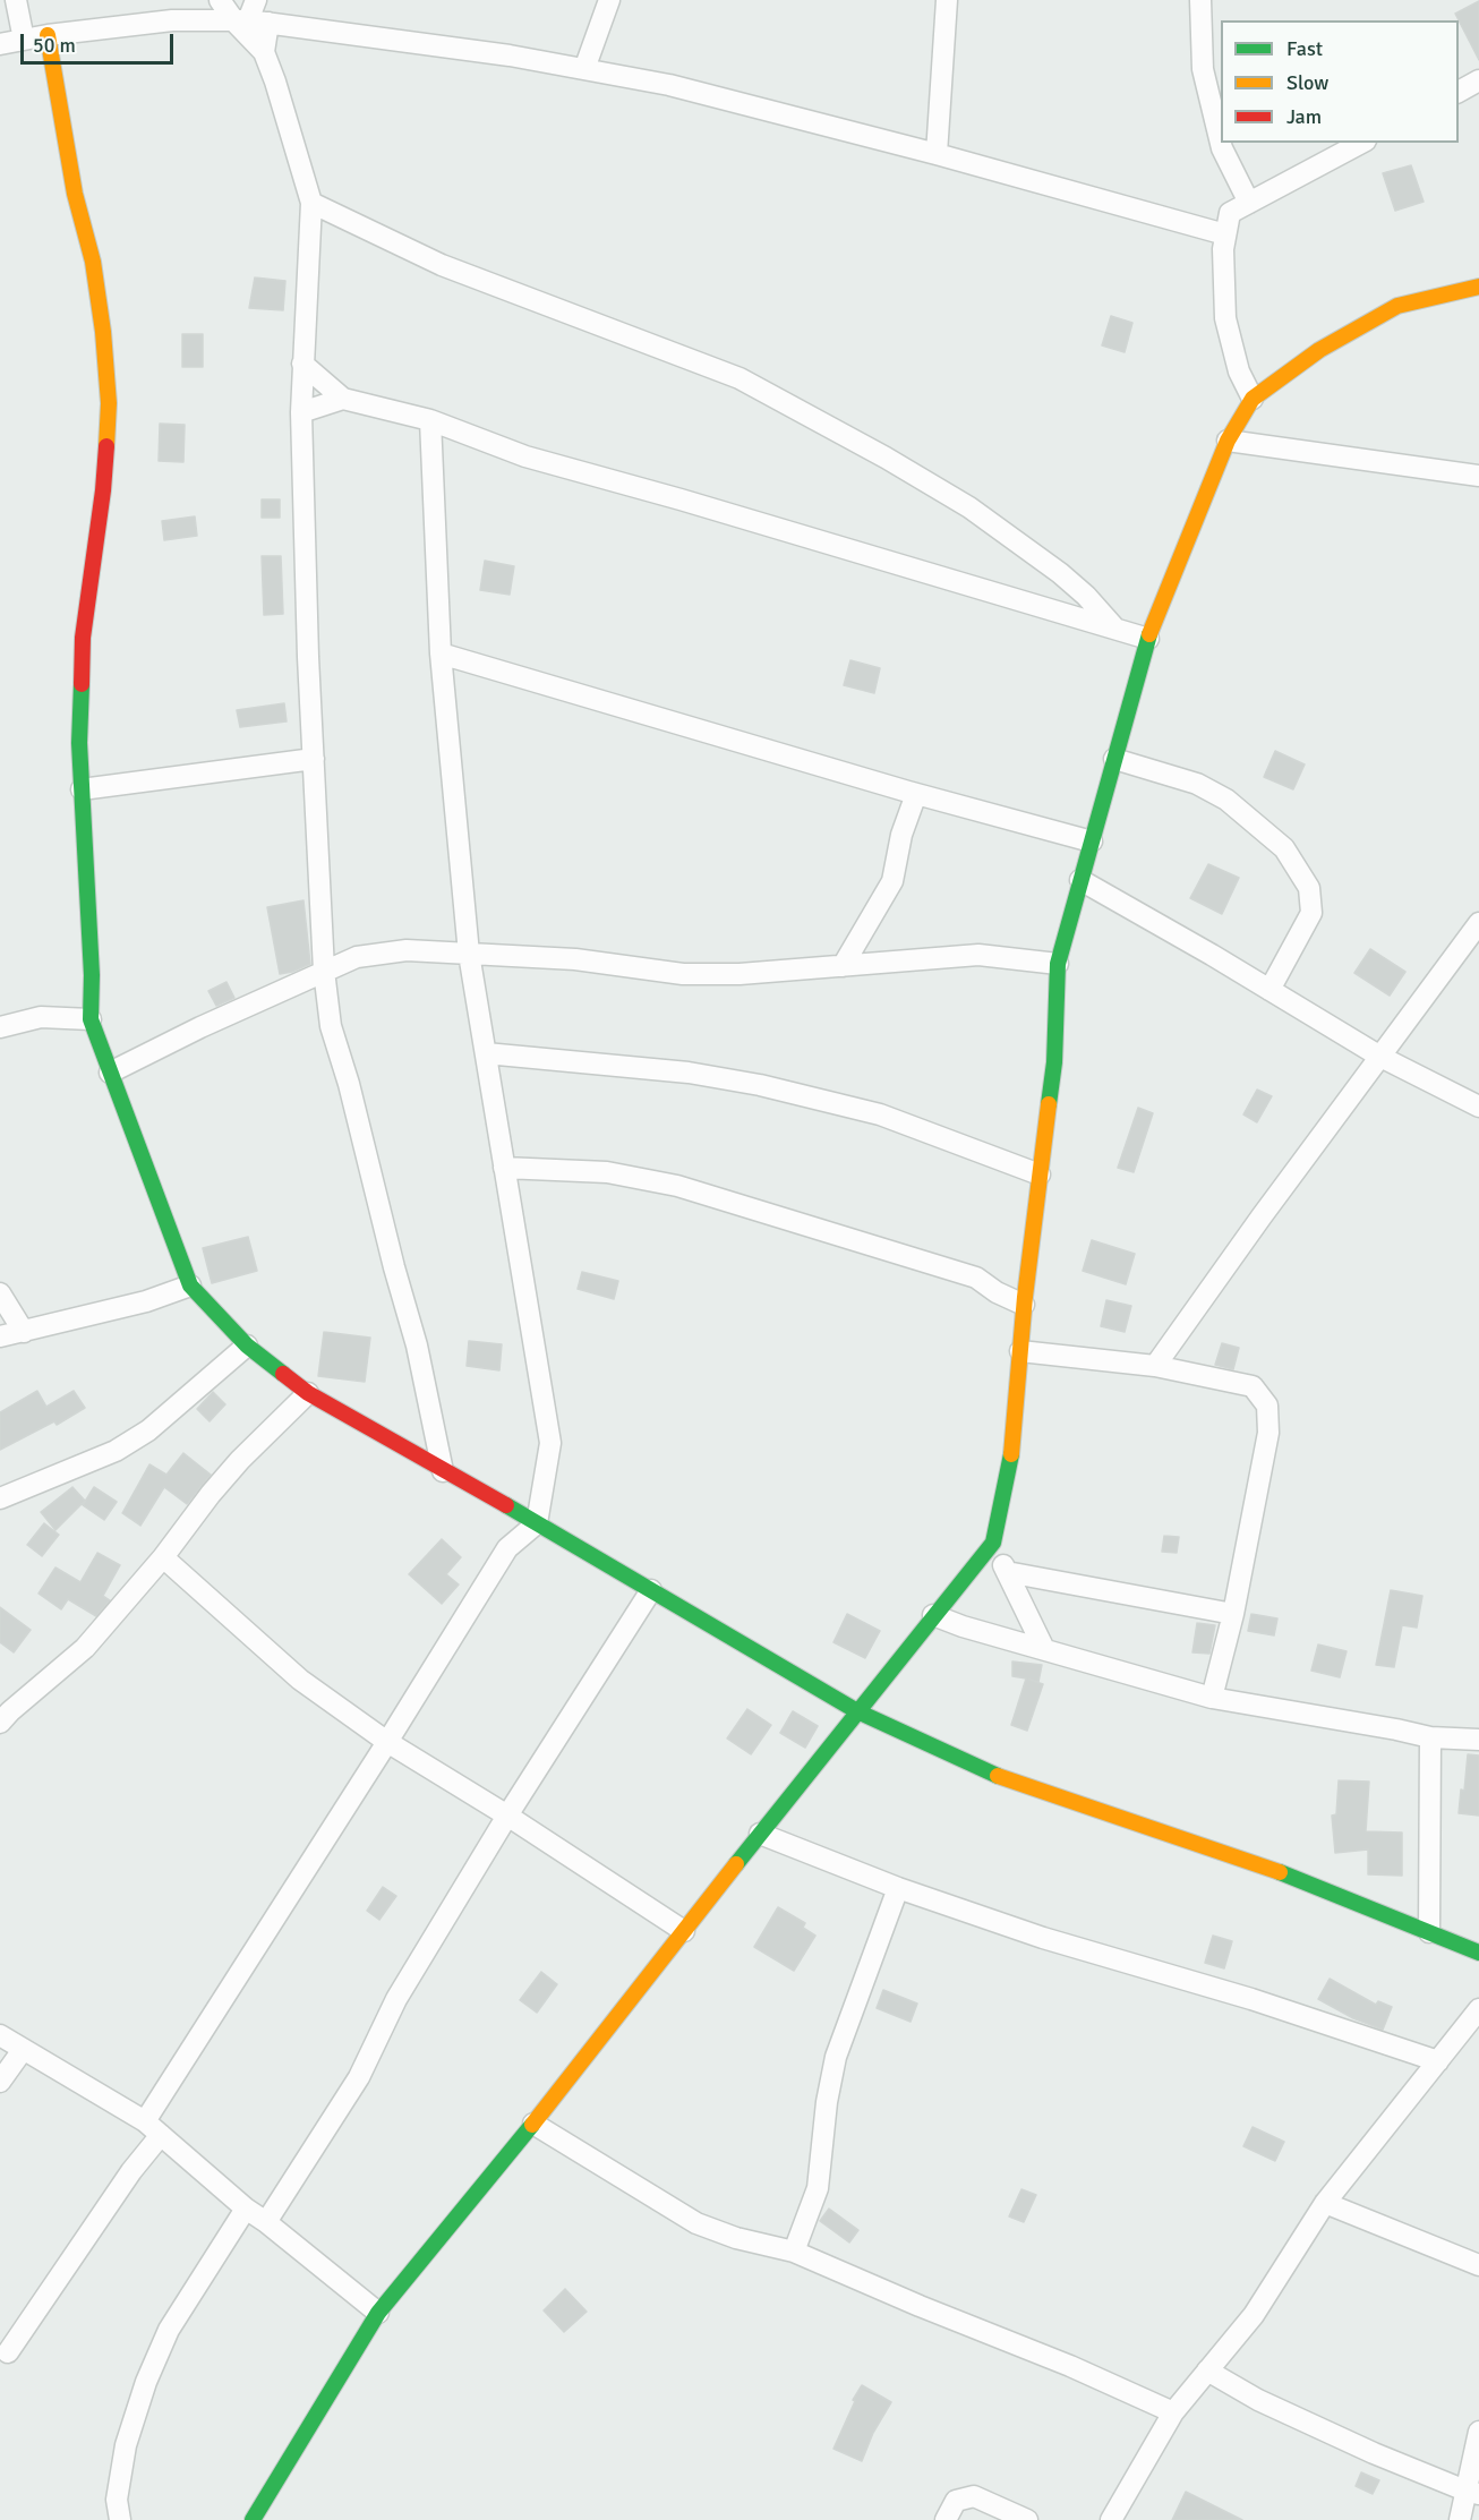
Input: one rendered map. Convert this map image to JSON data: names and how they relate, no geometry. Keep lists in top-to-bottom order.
{
  "legend": ["Fast", "Slow", "Jam"],
  "scale_bar": "50 m"
}
